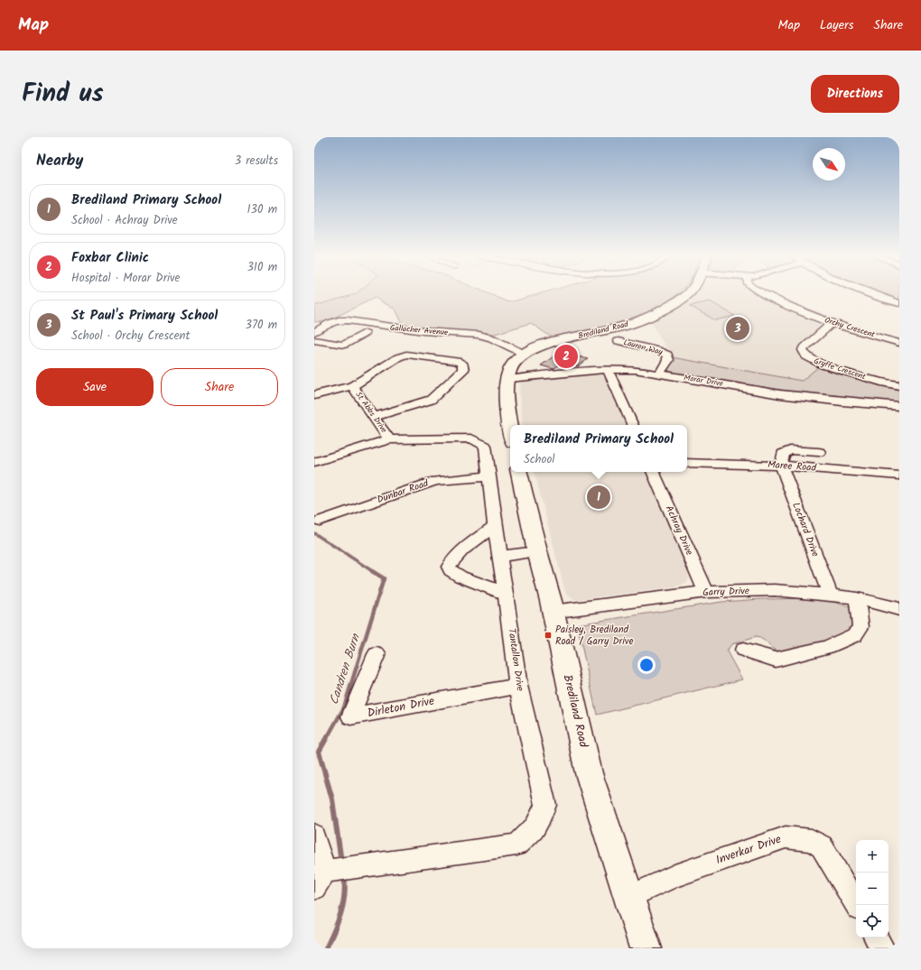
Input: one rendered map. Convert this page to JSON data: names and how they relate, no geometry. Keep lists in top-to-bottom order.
{
  "streets": {
    "street": [
      "Orchy Crescent",
      "Gallacher Avenue",
      "Brediland Road",
      "Lauren Way",
      "Gryffe Crescent",
      "Morar Drive",
      "St Abbs Drive",
      "Maree Road",
      "Dunbar Road",
      "Lochard Drive",
      "Achray Drive",
      "Garry Drive",
      "Tantallon Drive",
      "Dirleton Drive",
      "Inverkar Drive"
    ]
  },
  "crossings": [
    ["Orchy Crescent", "Gryffe Crescent"],
    ["Gallacher Avenue", "Brediland Road"],
    ["Brediland Road", "Morar Drive"],
    ["Brediland Road", "Garry Drive"],
    ["Brediland Road", "Inverkar Drive"],
    ["Lauren Way", "Morar Drive"],
    ["St Abbs Drive", "Tantallon Drive"],
    ["Maree Road", "Lochard Drive"],
    ["Dunbar Road", "Tantallon Drive"],
    ["Lochard Drive", "Garry Drive"],
    ["Achray Drive", "Garry Drive"],
    ["Tantallon Drive", "Dirleton Drive"]
  ],
  "water": ["Candren Burn"],
  "places": {
    "transit": ["Paisley, Brediland Road / Garry Drive"]
  },
  "north": "bottom right",
  "page": {
    "header": "Map",
    "nav": ["Map", "Layers", "Share"],
    "title": "Find us",
    "buttons": [
      "Directions",
      ["Save", "Share"]
    ],
    "heading": ["Nearby", "3 results"],
    "list": [
      {
        "mark": "1",
        "name": "Brediland Primary School",
        "note": "School · Achray Drive",
        "value": "130 m"
      },
      {
        "mark": "2",
        "name": "Foxbar Clinic",
        "note": "Hospital · Morar Drive",
        "value": "310 m"
      },
      {
        "mark": "3",
        "name": "St Paul's Primary School",
        "note": "School · Orchy Crescent",
        "value": "370 m"
      }
    ],
    "pins": ["3", "2", "1"],
    "popup": ["Brediland Primary School", "School"],
    "map_buttons": ["+", "−"]
  }
}
